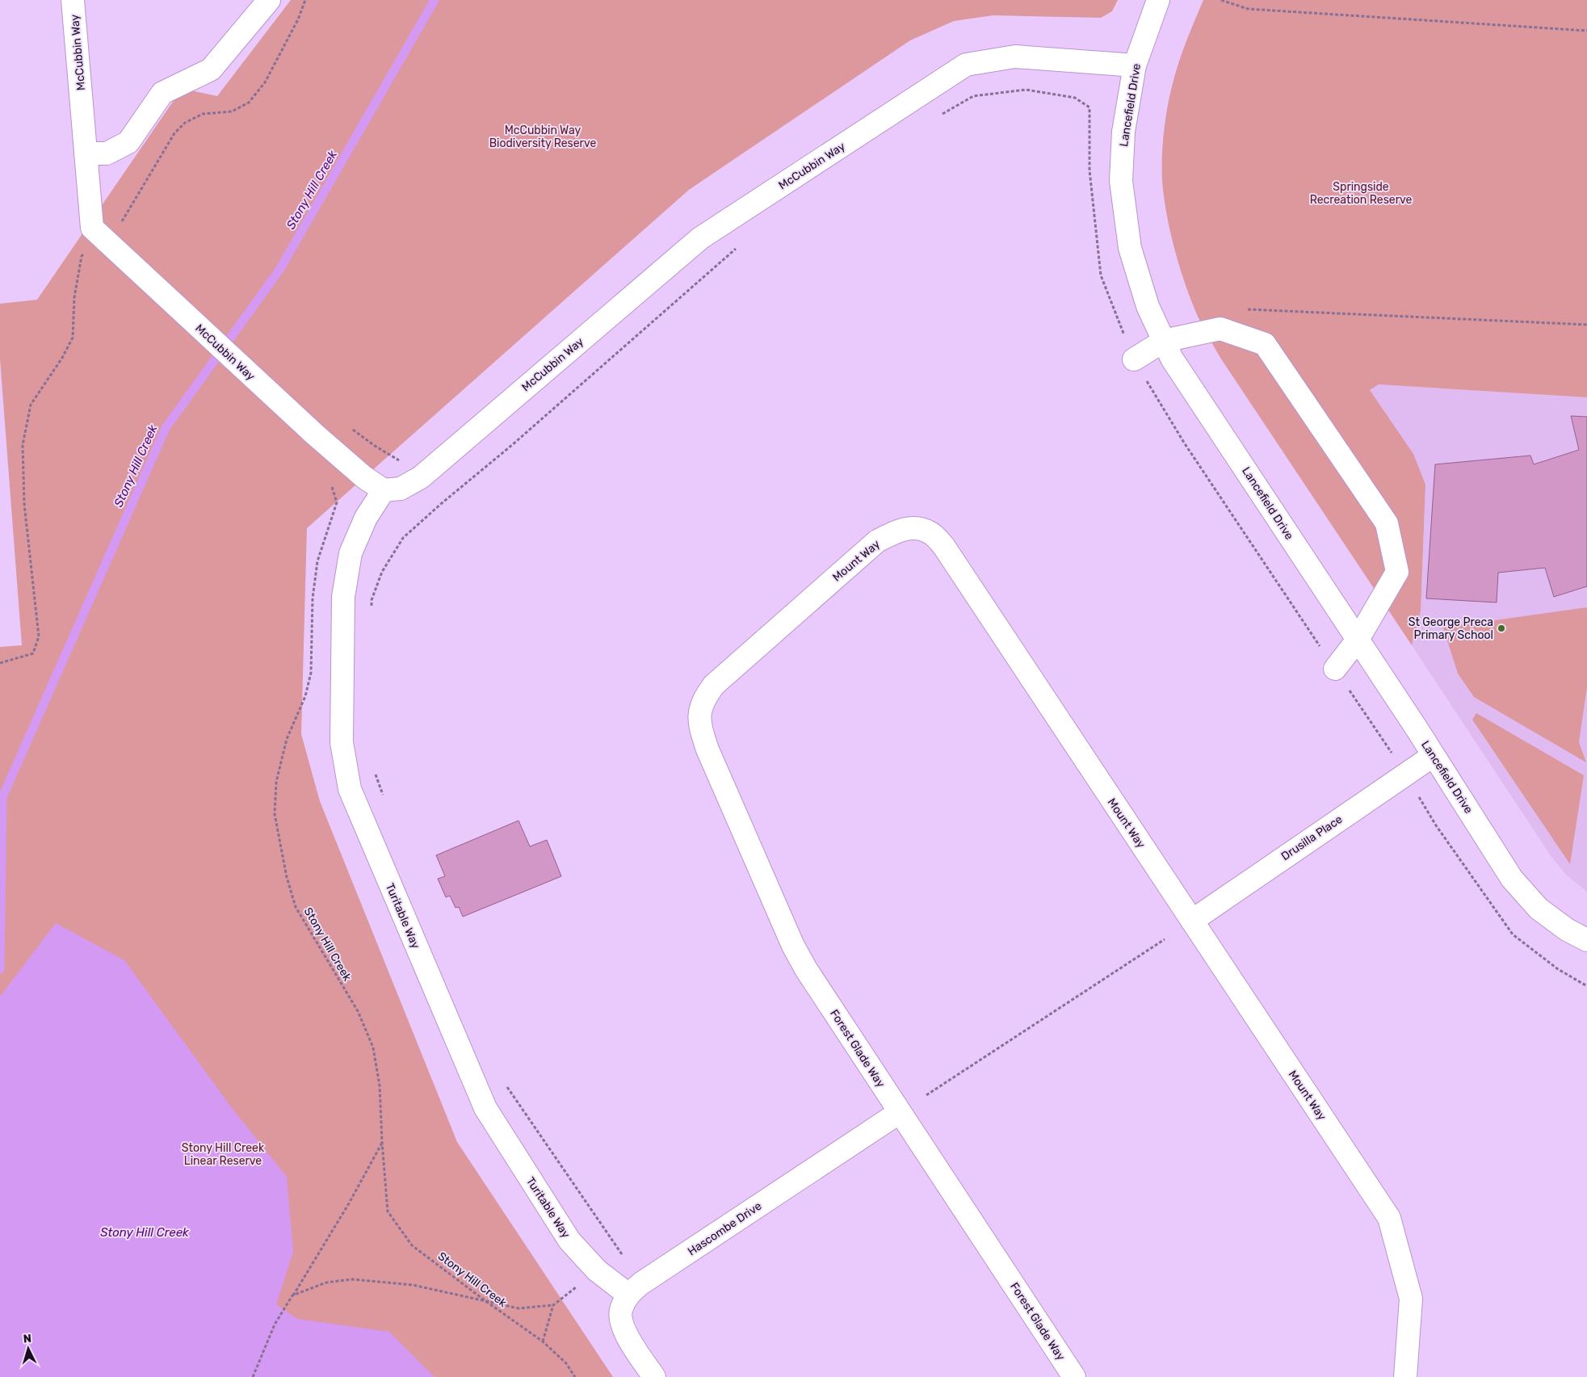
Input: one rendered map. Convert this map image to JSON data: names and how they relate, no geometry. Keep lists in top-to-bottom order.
{
  "streets": {
    "street": [
      "McCubbin Way",
      "Lancefield Drive",
      "Mount Way",
      "Drusilla Place",
      "Turitable Way",
      "Forest Glade Way",
      "Hascombe Drive"
    ],
    "path": ["Stony Hill Creek"]
  },
  "crossings": [
    ["McCubbin Way", "Lancefield Drive"],
    ["McCubbin Way", "Turitable Way"],
    ["Lancefield Drive", "Drusilla Place"],
    ["Mount Way", "Drusilla Place"],
    ["Mount Way", "Forest Glade Way"],
    ["Turitable Way", "Hascombe Drive"],
    ["Forest Glade Way", "Hascombe Drive"]
  ],
  "water": ["Stony Hill Creek"],
  "parks": ["McCubbin Way Biodiversity Reserve", "Springside Recreation Reserve", "Stony Hill Creek Linear Reserve"],
  "places": ["St George Preca Primary School"],
  "north": "top"
}
